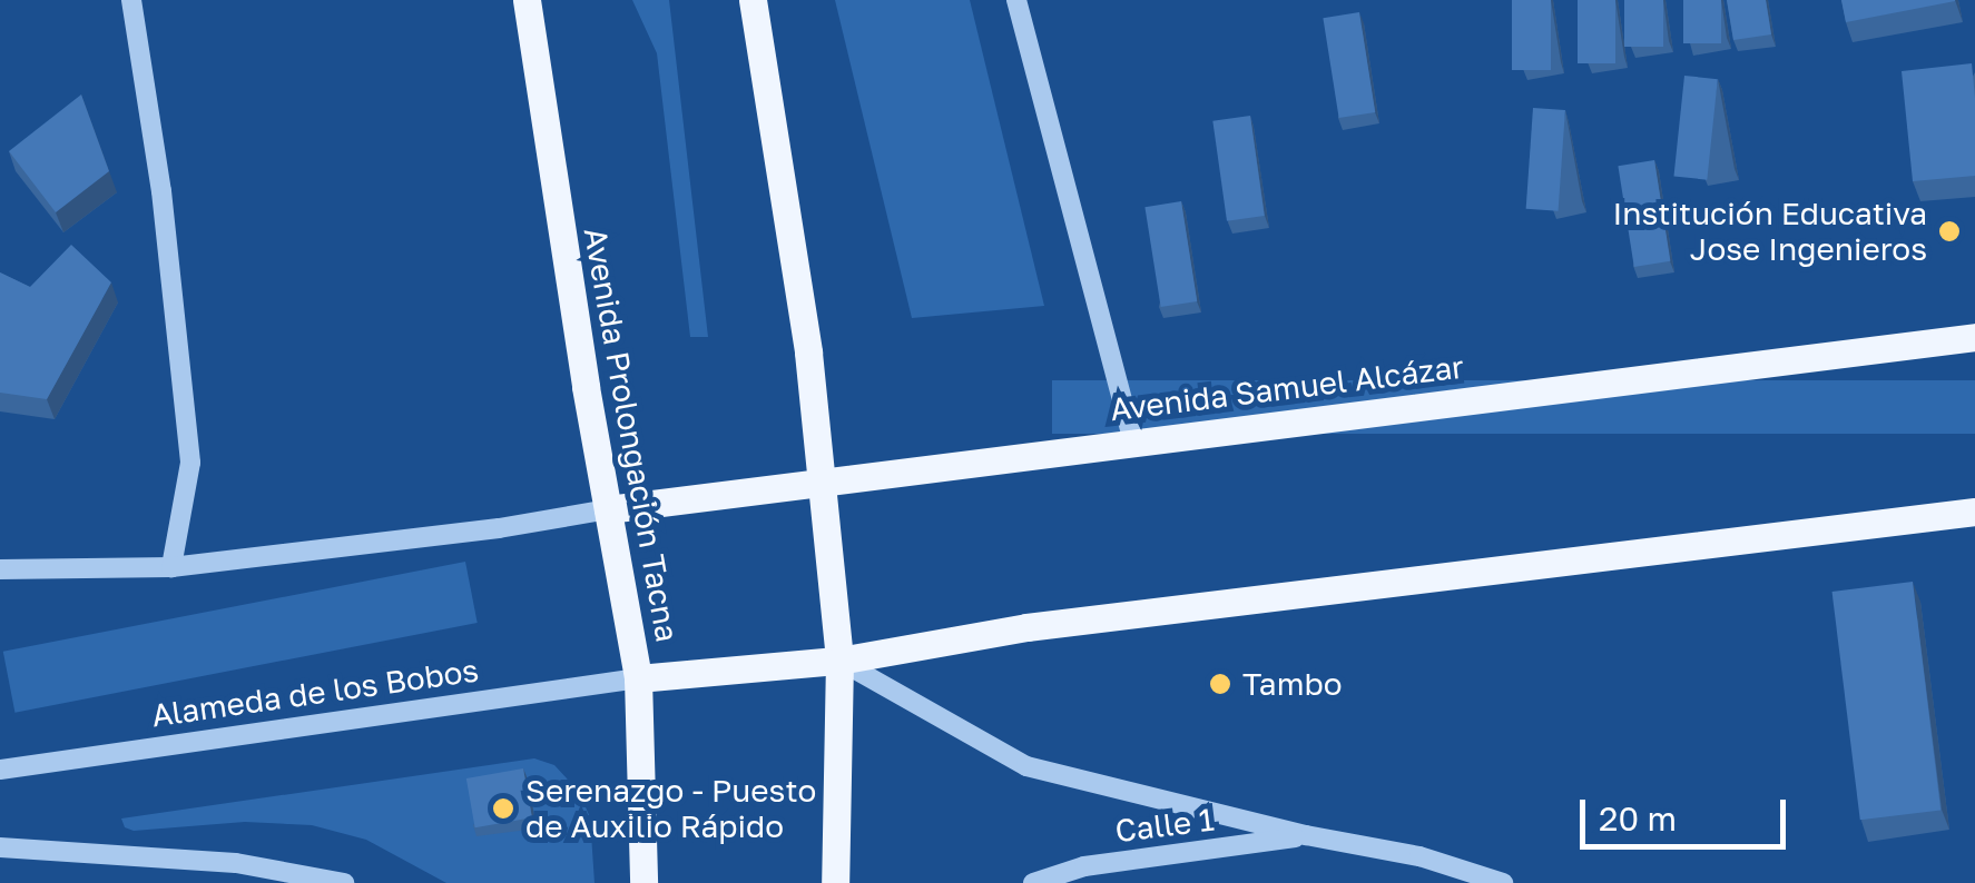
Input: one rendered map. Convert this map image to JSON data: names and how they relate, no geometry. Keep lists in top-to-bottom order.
{
  "streets": {
    "main road": ["Avenida Samuel Alcázar", "Avenida Prolongación Tacna"],
    "street": ["Alameda de los Bobos", "Calle 1"]
  },
  "crossings": [
    ["Avenida Samuel Alcázar", "Avenida Prolongación Tacna"],
    ["Avenida Prolongación Tacna", "Alameda de los Bobos"]
  ],
  "places": ["Institución Educativa Jose Ingenieros", "Tambo", "Serenazgo - Puesto de Auxilio Rápido"],
  "scale_bar": "20 m"
}
